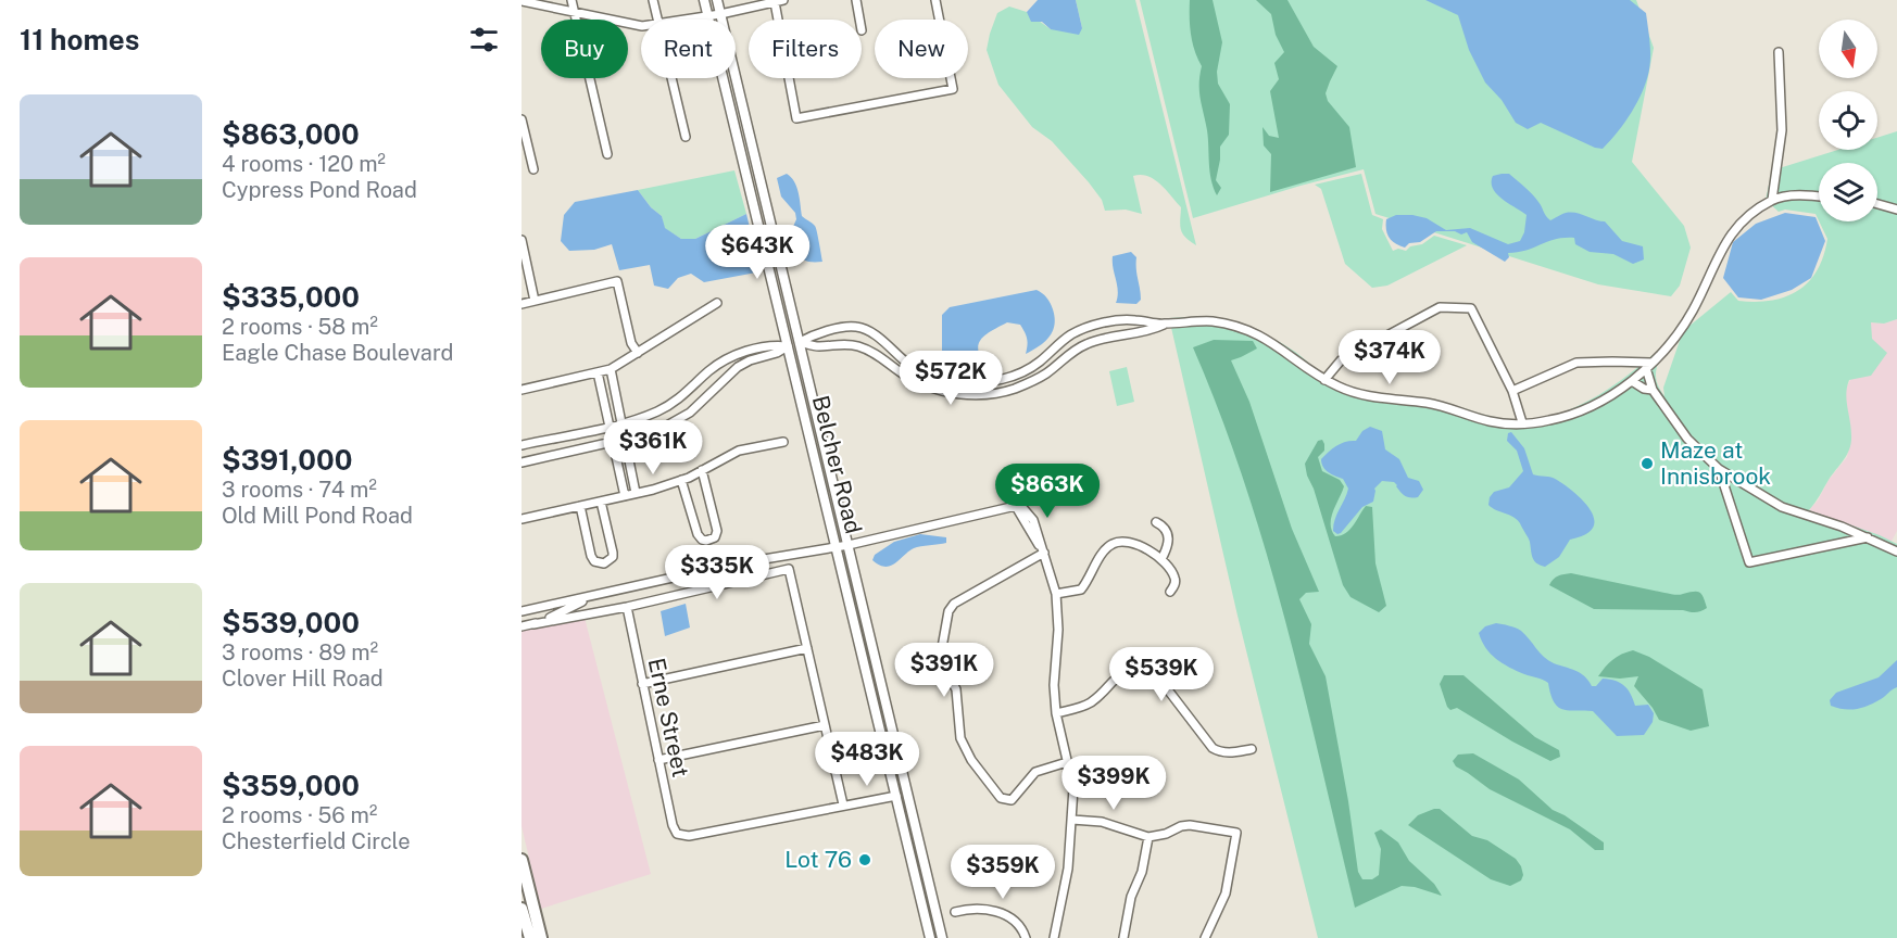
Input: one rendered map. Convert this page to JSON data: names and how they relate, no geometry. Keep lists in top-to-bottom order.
{
  "streets": {
    "main road": ["Belcher Road"],
    "street": ["Erne Street"]
  },
  "places": ["Maze at Innisbrook", "Lot 76"],
  "north": "bottom",
  "page": {
    "heading": "11 homes",
    "chip": [
      "Buy",
      "Rent",
      "Filters",
      "New"
    ],
    "list": [
      {
        "name": "$863,000",
        "note": "4 rooms · 120 m² · Cypress Pond Road"
      },
      {
        "name": "$335,000",
        "note": "2 rooms · 58 m² · Eagle Chase Boulevard"
      },
      {
        "name": "$391,000",
        "note": "3 rooms · 74 m² · Old Mill Pond Road"
      },
      {
        "name": "$539,000",
        "note": "3 rooms · 89 m² · Clover Hill Road"
      },
      {
        "name": "$359,000",
        "note": "2 rooms · 56 m² · Chesterfield Circle"
      }
    ],
    "price": [
      "$643K",
      "$374K",
      "$572K",
      "$361K",
      "$863K",
      "$335K",
      "$391K",
      "$539K",
      "$483K",
      "$399K",
      "$359K"
    ]
  }
}
